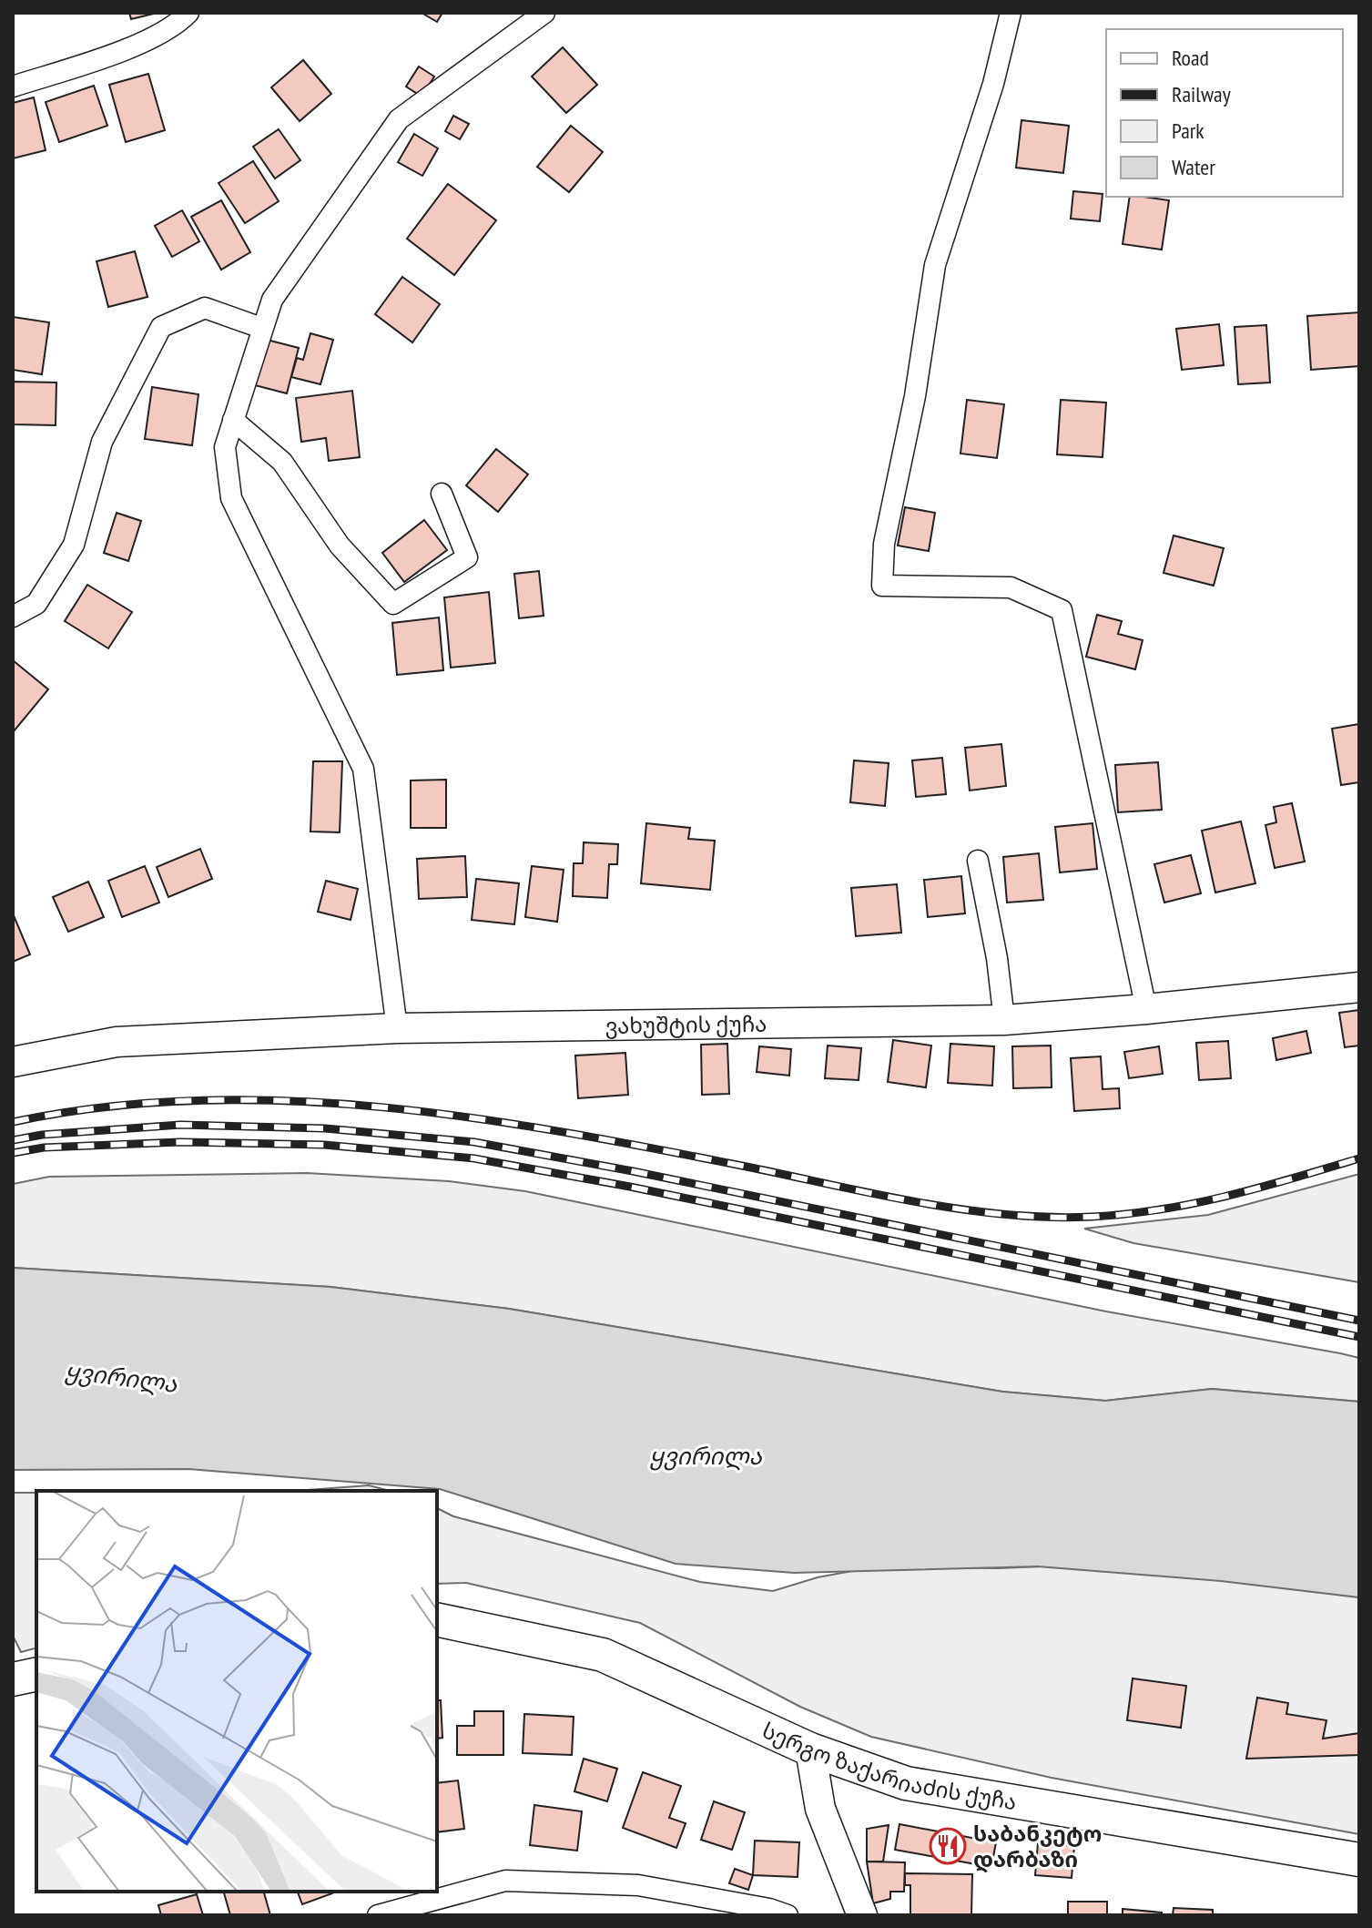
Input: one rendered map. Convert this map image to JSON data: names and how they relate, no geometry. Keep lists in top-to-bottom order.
{
  "streets": {
    "main road": ["სერგო ზაქარიაძის ქუჩა"],
    "street": ["ვახუშტის ქუჩა"]
  },
  "water": ["ყვირილა"],
  "places": {
    "restaurant": ["საბანკეტო დარბაზი"]
  },
  "legend": [
    "Road",
    "Railway",
    "Park",
    "Water"
  ]
}
